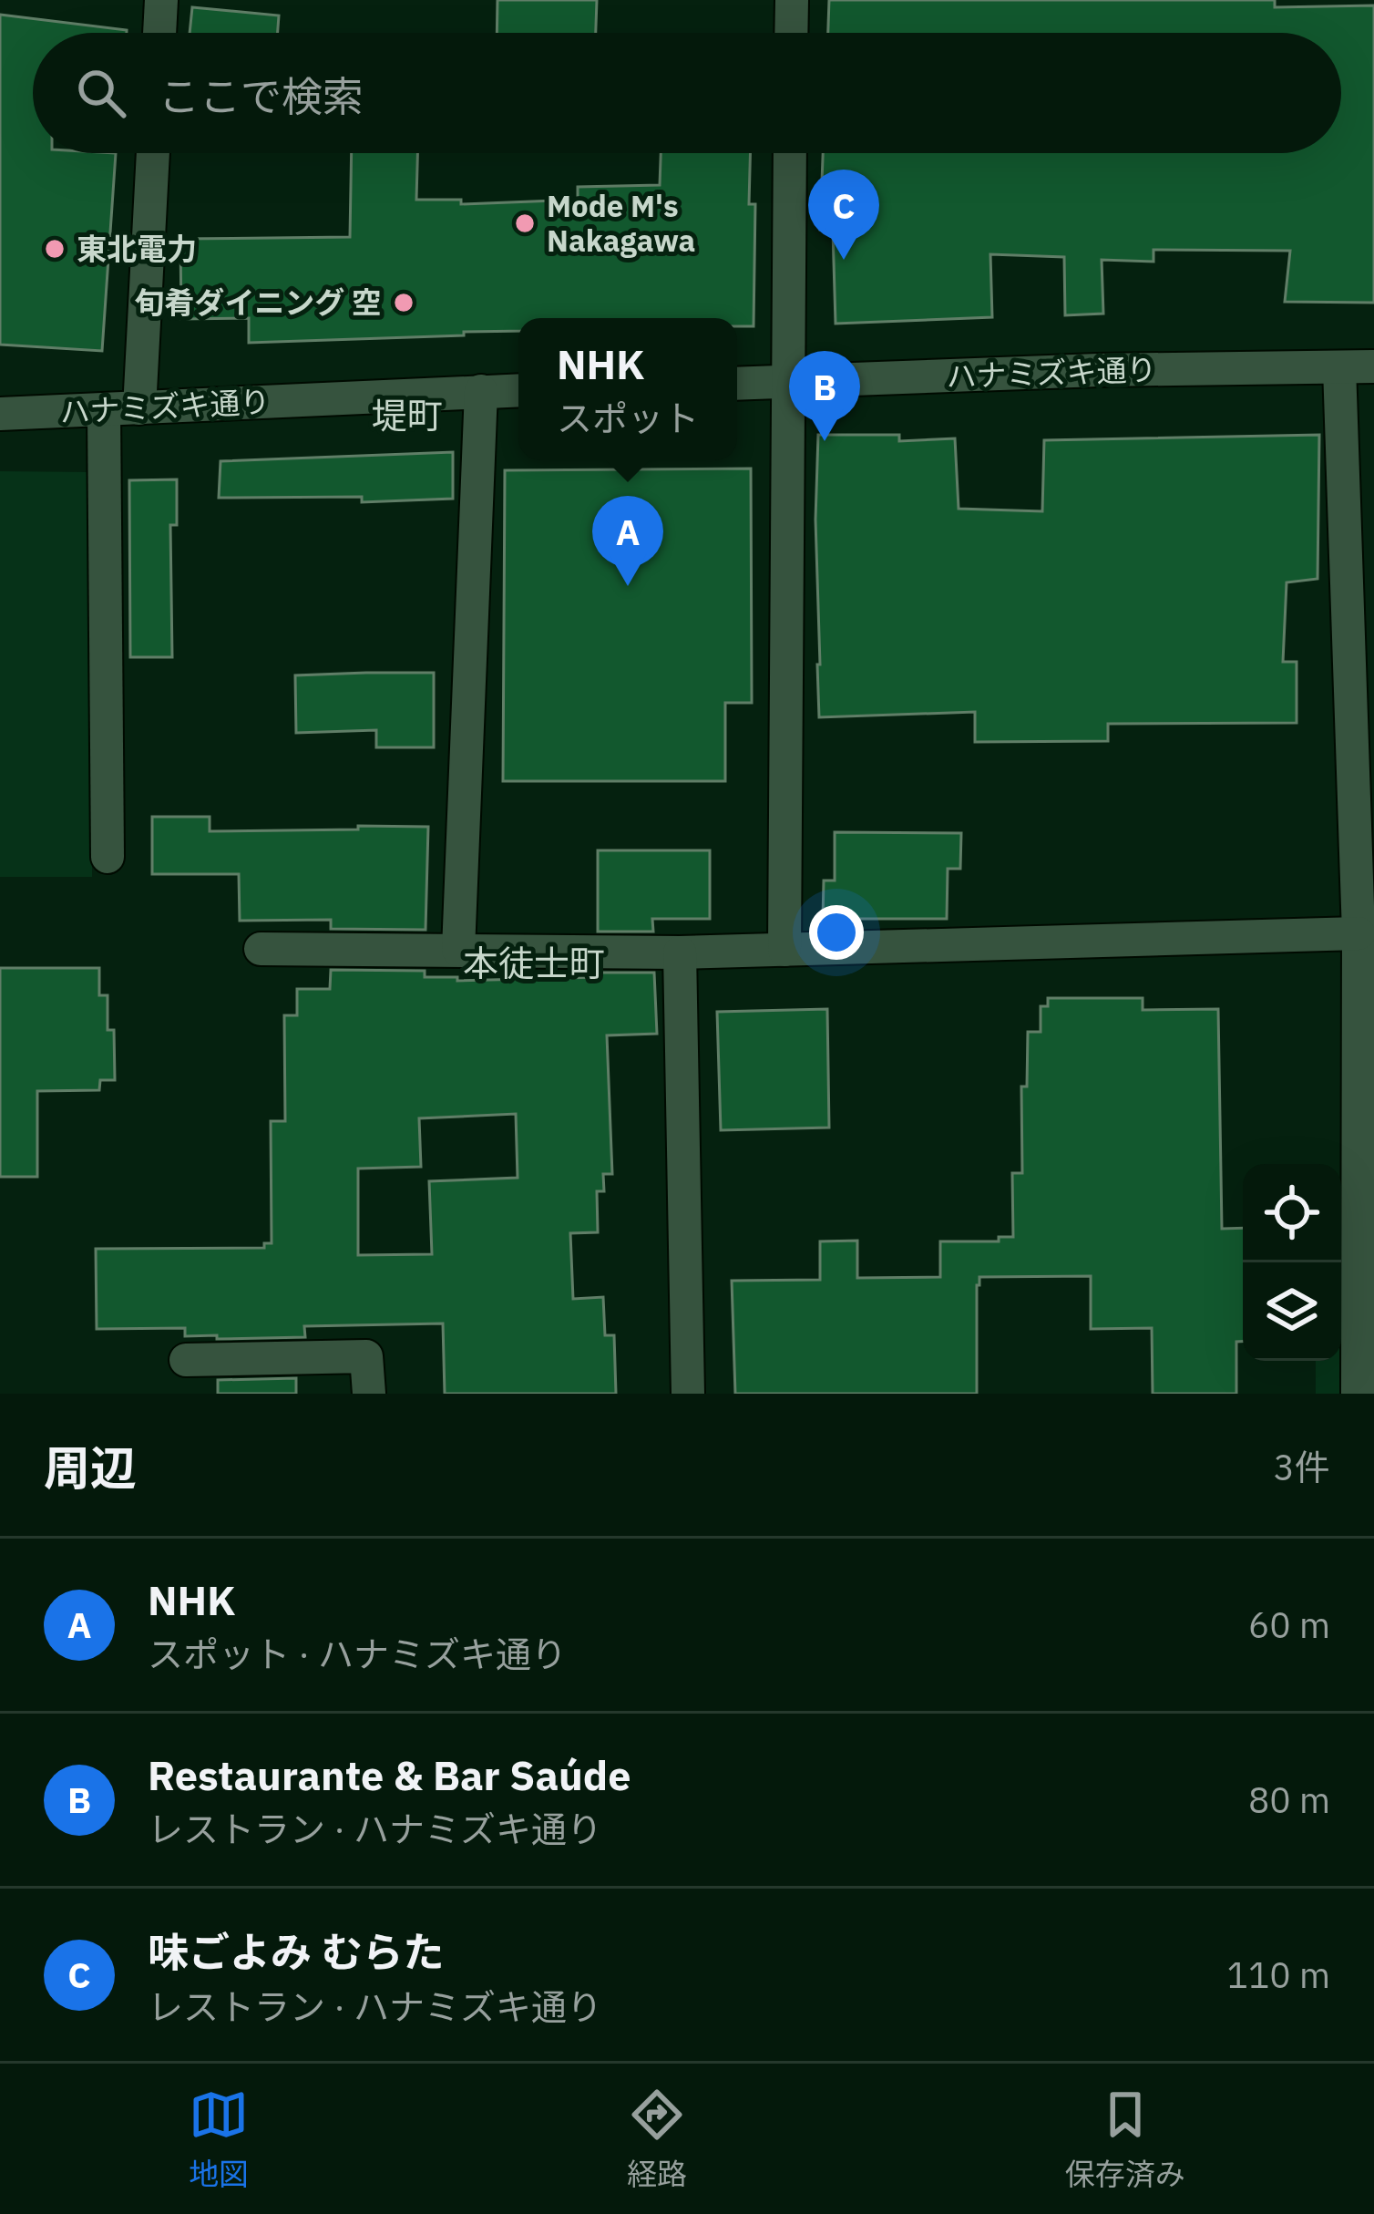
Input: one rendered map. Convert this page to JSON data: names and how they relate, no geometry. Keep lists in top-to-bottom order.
{
  "streets": {
    "street": ["ハナミズキ通り"]
  },
  "districts": ["堤町", "本徒士町"],
  "places": ["Mode M's Nakagawa", "東北電力", "旬肴ダイニング 空"],
  "page": {
    "search": "ここで検索",
    "pins": ["C", "B", "A"],
    "popup": ["NHK", "スポット"],
    "heading": ["周辺", "3件"],
    "list": [
      {
        "mark": "A",
        "name": "NHK",
        "note": "スポット · ハナミズキ通り",
        "value": "60 m"
      },
      {
        "mark": "B",
        "name": "Restaurante & Bar Saúde",
        "note": "レストラン · ハナミズキ通り",
        "value": "80 m"
      },
      {
        "mark": "C",
        "name": "味ごよみ むらた",
        "note": "レストラン · ハナミズキ通り",
        "value": "110 m"
      }
    ],
    "nav": ["地図", "経路", "保存済み"]
  }
}
